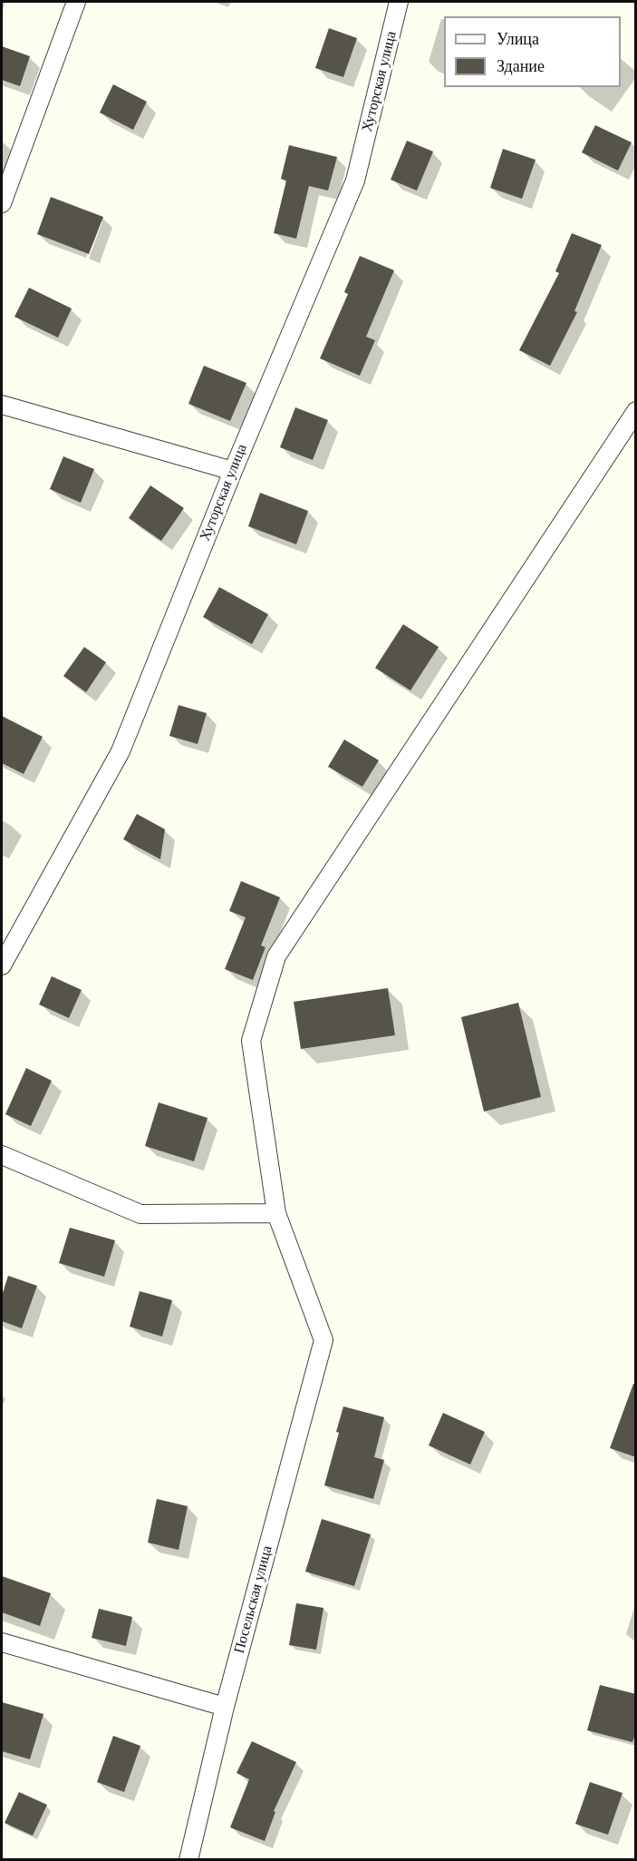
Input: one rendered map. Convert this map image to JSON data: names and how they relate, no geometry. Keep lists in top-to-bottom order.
{
  "streets": {
    "street": ["Хуторская улица", "Посельская улица"]
  },
  "legend": ["Улица", "Здание"]
}
